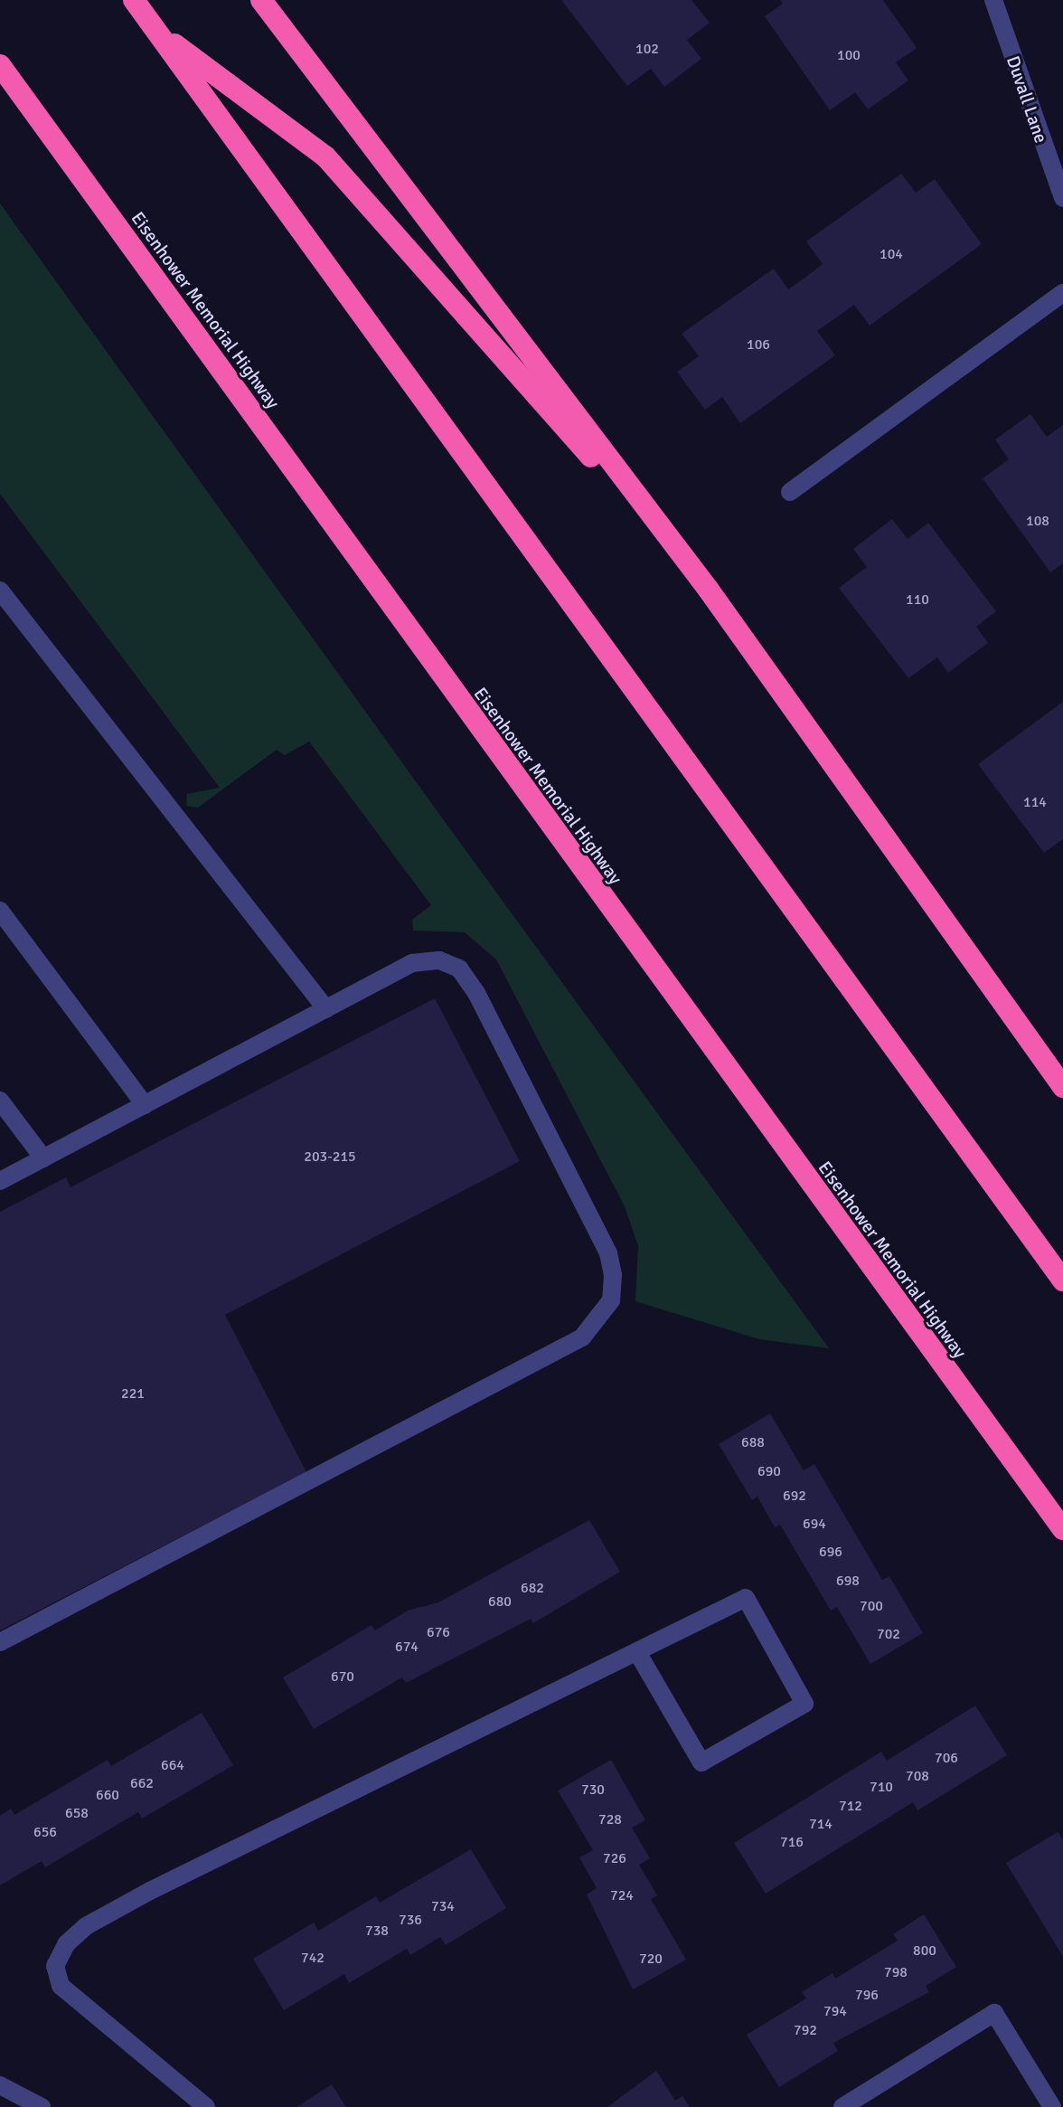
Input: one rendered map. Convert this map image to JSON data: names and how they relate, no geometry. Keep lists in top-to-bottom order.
{
  "streets": {
    "highway": ["Eisenhower Memorial Highway"],
    "street": ["Duvall Lane"]
  },
  "house_numbers": [
    "102",
    "100",
    "104",
    "106",
    "108",
    "110",
    "114",
    "203-215",
    "221",
    "688",
    "690",
    "692",
    "694",
    "696",
    "698",
    "682",
    "680",
    "700",
    "676",
    "702",
    "674",
    "670",
    "706",
    "664",
    "708",
    "662",
    "710",
    "730",
    "660",
    "712",
    "658",
    "728",
    "714",
    "656",
    "716",
    "726",
    "724",
    "734",
    "736",
    "738",
    "800",
    "742",
    "720",
    "798",
    "796",
    "794",
    "792"
  ]
}
